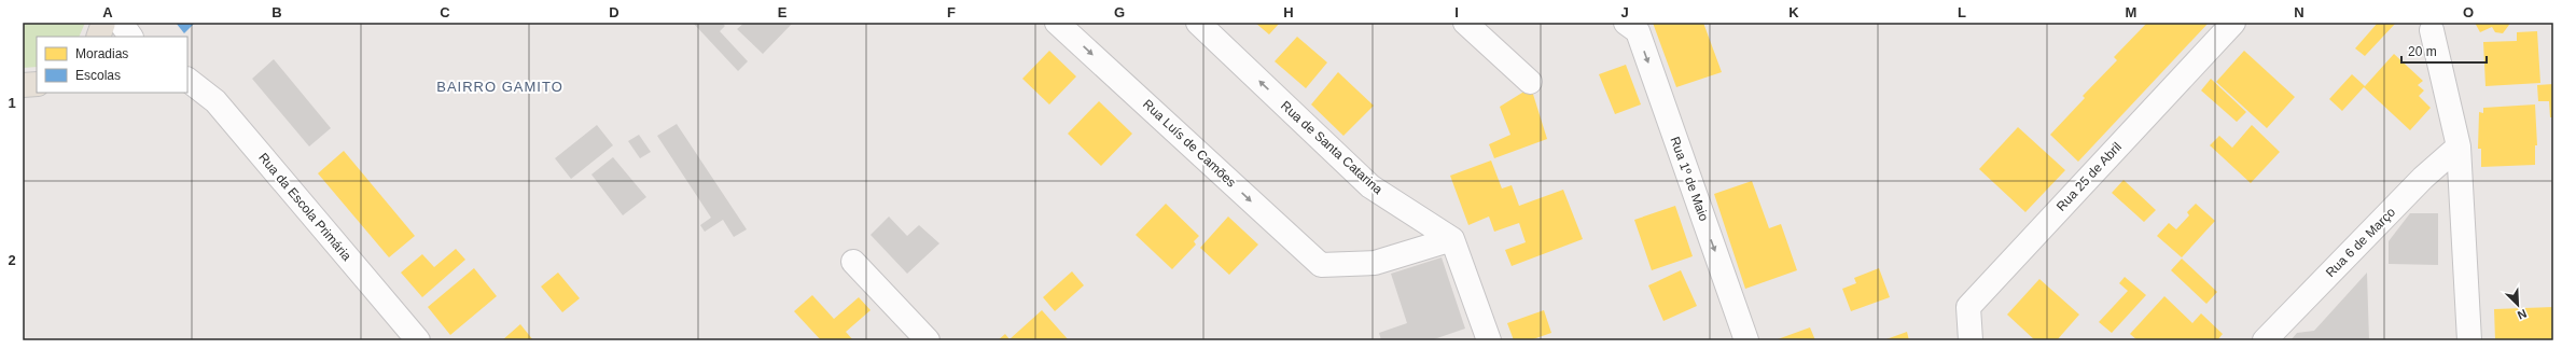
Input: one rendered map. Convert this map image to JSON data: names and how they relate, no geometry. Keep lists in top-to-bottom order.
{
  "streets": {
    "street": [
      "Rua Luís de Camões",
      "Rua de Santa Catarina",
      "Rua 25 de Abril",
      "Rua 1º de Maio",
      "Rua da Escola Primária",
      "Rua 6 de Março"
    ]
  },
  "crossings": [
    ["Rua Luís de Camões", "Rua de Santa Catarina"]
  ],
  "one_way": ["Rua Luís de Camões", "Rua de Santa Catarina", "Rua 1º de Maio"],
  "districts": ["BAIRRO GAMITO"],
  "legend": ["Moradias", "Escolas"],
  "scale_bar": "20 m",
  "north": "bottom right",
  "grid": {
    "columns": [
      "A",
      "B",
      "C",
      "D",
      "E",
      "F",
      "G",
      "H",
      "I",
      "J",
      "K",
      "L",
      "M",
      "N",
      "O"
    ],
    "rows": ["1", "2"]
  }
}
